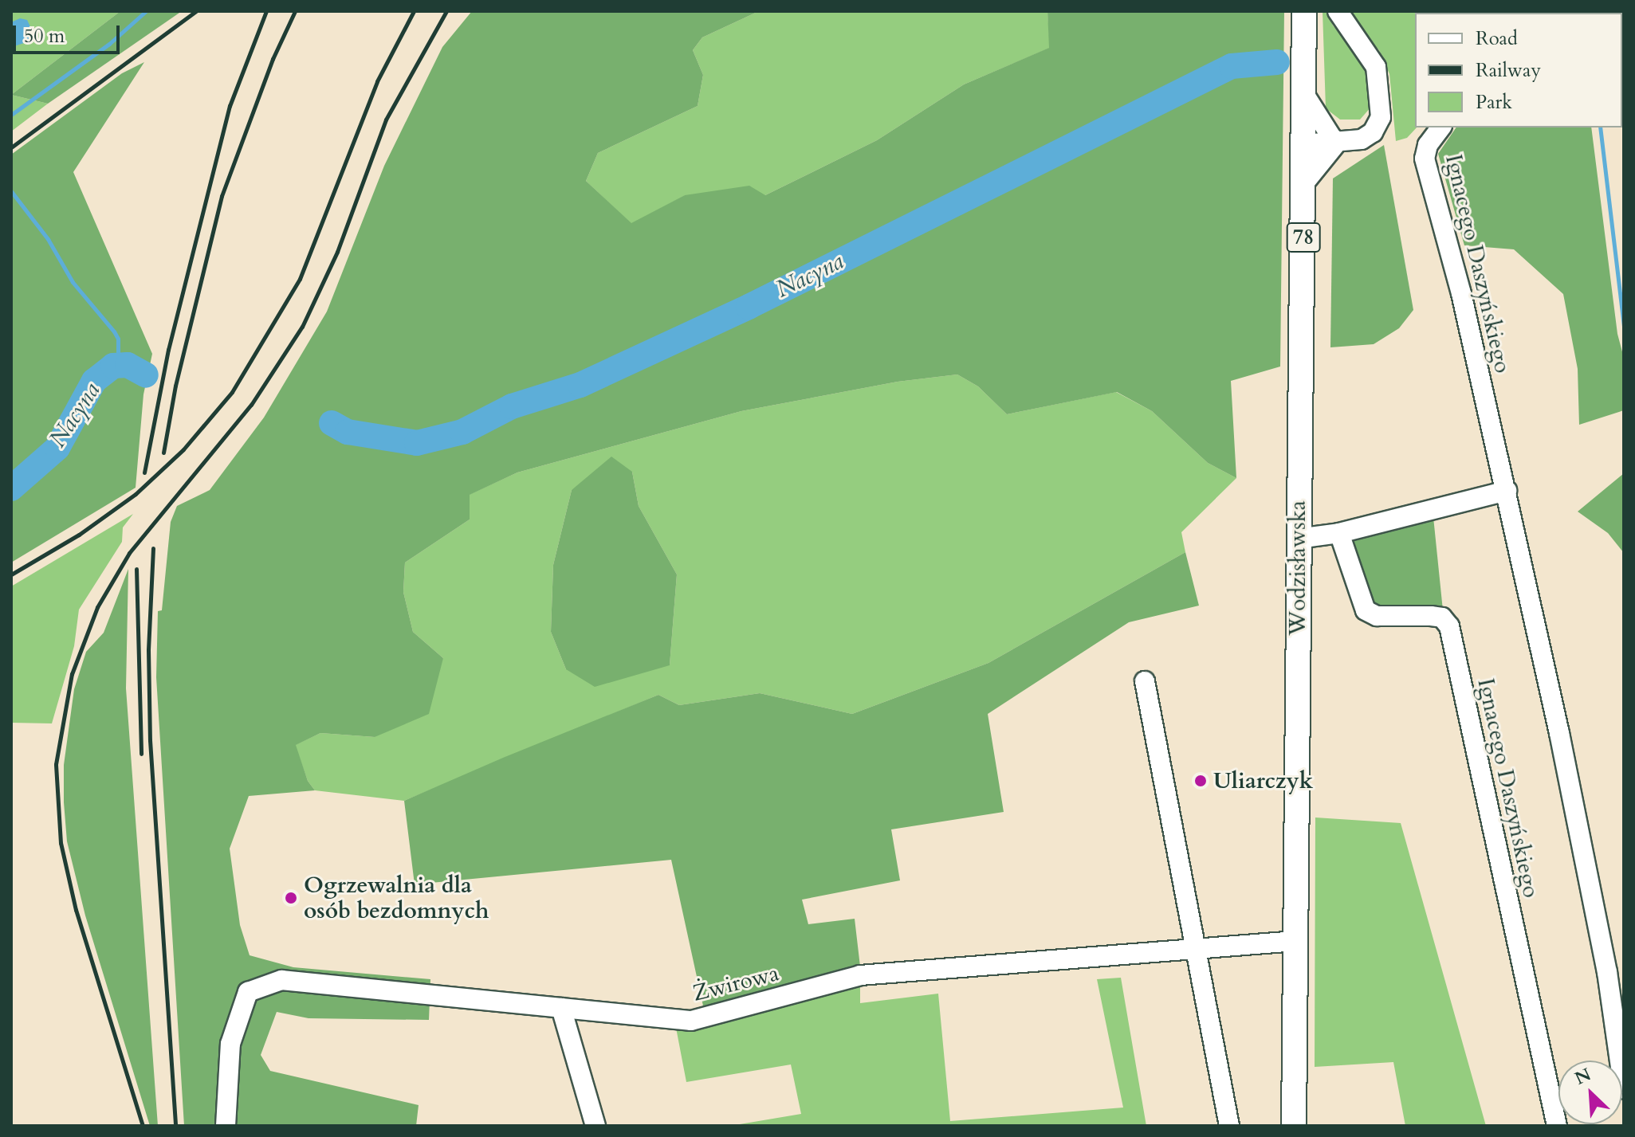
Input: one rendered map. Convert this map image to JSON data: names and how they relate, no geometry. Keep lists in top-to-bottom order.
{
  "streets": {
    "main road": ["78", "Wodzisławska"],
    "street": ["Ignacego Daszyńskiego", "Żwirowa"]
  },
  "crossings": [
    ["Wodzisławska", "Żwirowa"]
  ],
  "water": ["Nacyna"],
  "places": ["Uliarczyk", "Ogrzewalnia dla osób bezdomnych"],
  "legend": ["Road", "Railway", "Park"],
  "scale_bar": "50 m",
  "north": "top left"
}
